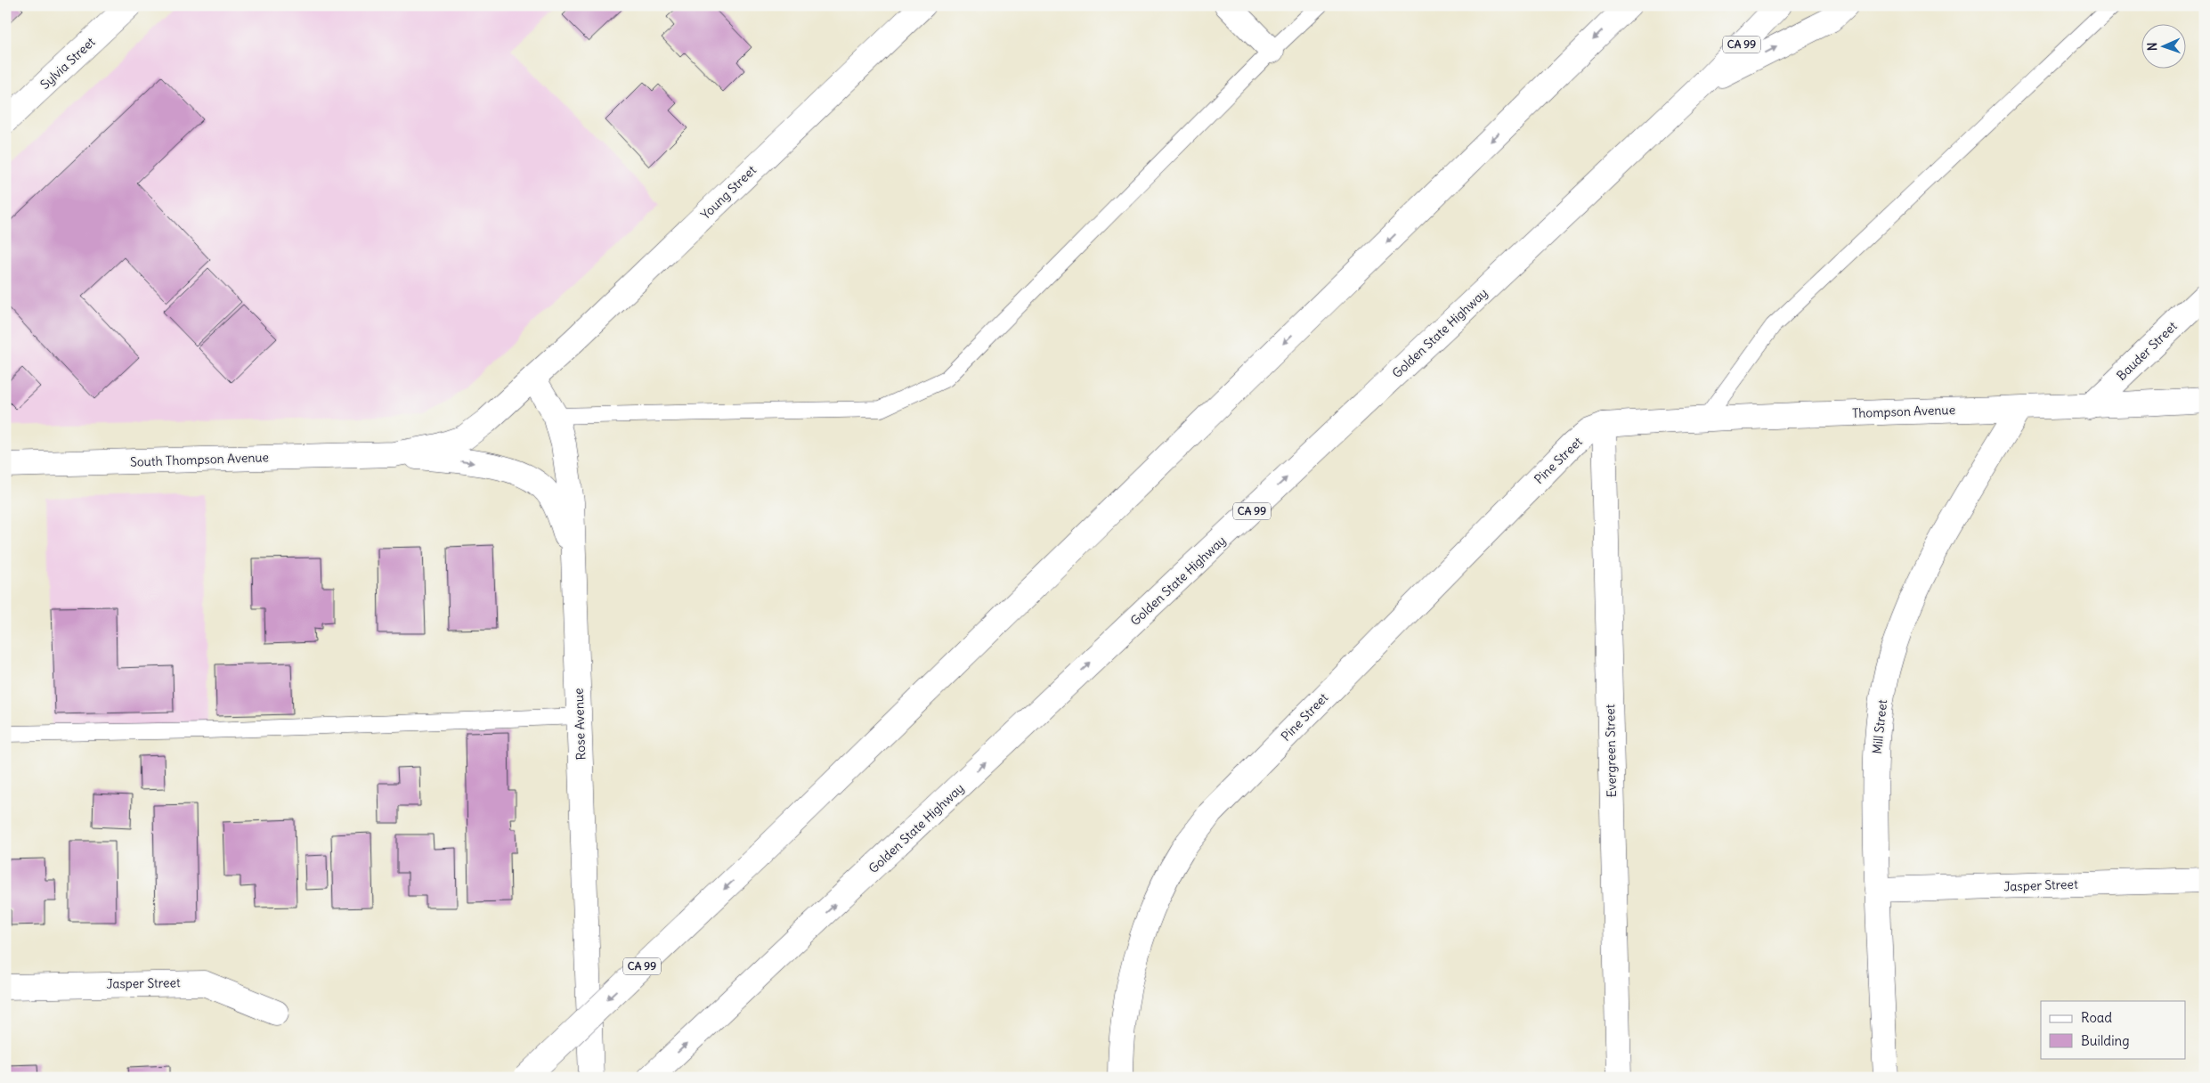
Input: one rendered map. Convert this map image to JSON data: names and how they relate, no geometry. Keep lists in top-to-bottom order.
{
  "streets": {
    "main road": [
      "CA 99",
      "Sylvia Street",
      "Young Street",
      "Golden State Highway",
      "Bauder Street",
      "Thompson Avenue",
      "South Thompson Avenue",
      "Pine Street",
      "Rose Avenue",
      "Mill Street",
      "Evergreen Street",
      "Jasper Street"
    ]
  },
  "crossings": [
    ["Young Street", "South Thompson Avenue"],
    ["Young Street", "Rose Avenue"],
    ["Bauder Street", "Thompson Avenue"],
    ["Thompson Avenue", "Pine Street"],
    ["Thompson Avenue", "Mill Street"],
    ["Thompson Avenue", "Evergreen Street"],
    ["South Thompson Avenue", "Rose Avenue"],
    ["Pine Street", "Evergreen Street"],
    ["Mill Street", "Jasper Street"]
  ],
  "legend": ["Road", "Building"],
  "north": "left"
}
